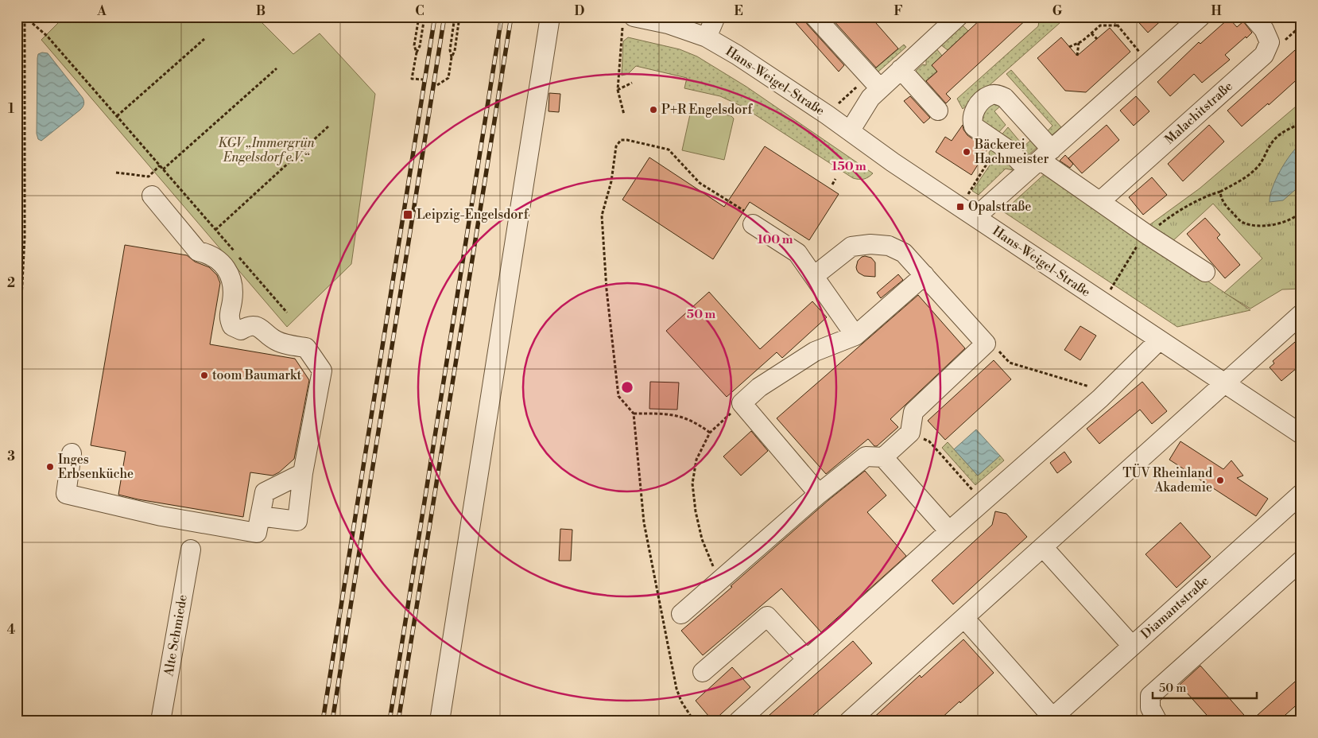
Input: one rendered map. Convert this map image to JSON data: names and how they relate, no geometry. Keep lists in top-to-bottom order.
{
  "streets": {
    "street": [
      "Hans-Weigel-Straße",
      "Malachitstraße",
      "Diamantstraße",
      "Alte Schmiede"
    ]
  },
  "parks": ["KGV „Immergrün Engelsdorf e.V.“"],
  "places": {
    "other": [
      "P+R Engelsdorf",
      "Bäckerei Hachmeister",
      "toom Baumarkt",
      "Inges Erbsenküche",
      "TÜV Rheinland Akademie"
    ],
    "transit": ["Opalstraße", "Leipzig-Engelsdorf"]
  },
  "scale_bar": "50 m",
  "grid": {
    "columns": [
      "A",
      "B",
      "C",
      "D",
      "E",
      "F",
      "G",
      "H"
    ],
    "rows": [
      "1",
      "2",
      "3",
      "4"
    ]
  },
  "rings": ["150 m", "100 m", "50 m"]
}
